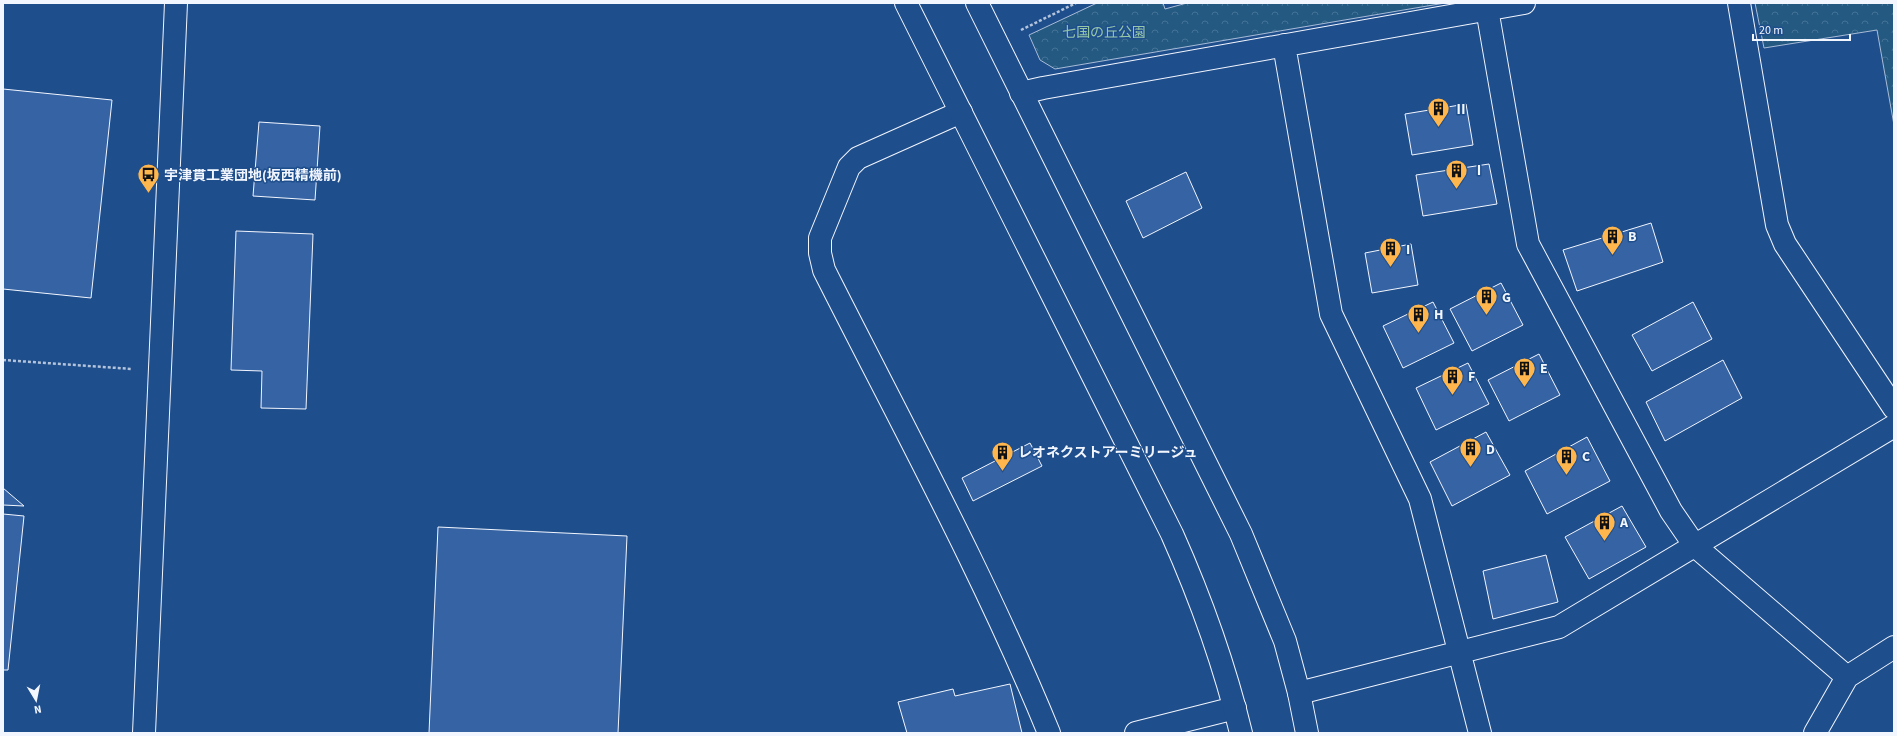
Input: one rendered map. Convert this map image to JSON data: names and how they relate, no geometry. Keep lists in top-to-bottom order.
{
  "parks": ["七国の丘公園"],
  "places": {
    "building": [
      "Ⅱ",
      "Ⅰ",
      "B",
      "I",
      "G",
      "H",
      "E",
      "F",
      "D",
      "レオネクストアーミリージュ",
      "C",
      "A"
    ],
    "bus stop": ["宇津貫工業団地(坂西精機前)"]
  },
  "scale_bar": "20 m",
  "north": "bottom"
}
